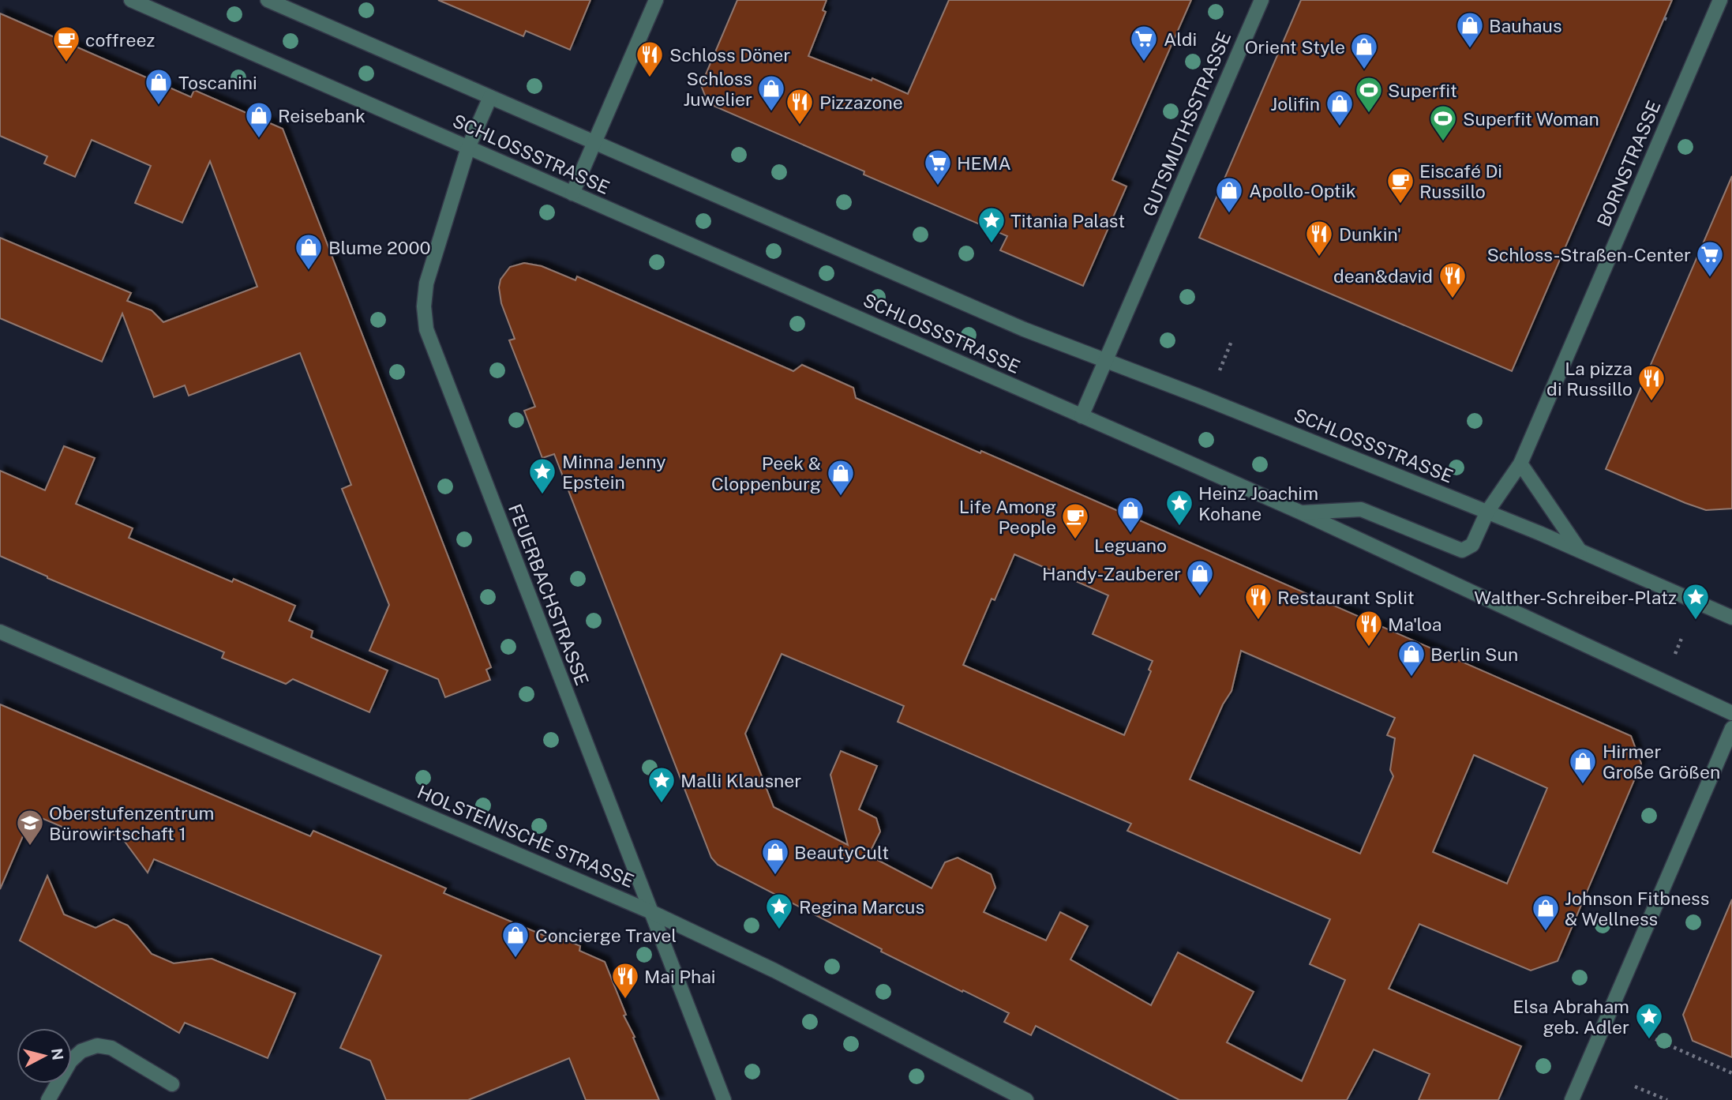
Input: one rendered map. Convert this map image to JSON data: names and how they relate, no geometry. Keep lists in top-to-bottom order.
{
  "streets": {
    "street": [
      "GUTSMUTHSSTRASSE",
      "SCHLOSSSTRASSE",
      "BORNSTRASSE",
      "FEUERBACHSTRASSE",
      "HOLSTEINISCHE STRASSE"
    ]
  },
  "crossings": [
    ["GUTSMUTHSSTRASSE", "SCHLOSSSTRASSE"],
    ["SCHLOSSSTRASSE", "BORNSTRASSE"],
    ["SCHLOSSSTRASSE", "FEUERBACHSTRASSE"],
    ["FEUERBACHSTRASSE", "HOLSTEINISCHE STRASSE"]
  ],
  "places": {
    "shop": [
      "Bauhaus",
      "Orient Style",
      "Toscanini",
      "Schloss Juwelier",
      "Jolifin",
      "Reisebank",
      "Apollo-Optik",
      "Blume 2000",
      "Peek & Cloppenburg",
      "Leguano",
      "Handy-Zauberer",
      "Berlin Sun",
      "Hirmer Große Größen",
      "BeautyCult",
      "Johnson Fitbness & Wellness",
      "Concierge Travel"
    ],
    "supermarket": ["Aldi", "HEMA", "Schloss-Straßen-Center"],
    "cafe": ["coffreez", "Eiscafé Di Russillo", "Life Among People"],
    "restaurant": [
      "Schloss Döner",
      "Pizzazone",
      "Dunkin'",
      "dean&david",
      "La pizza di Russillo",
      "Restaurant Split",
      "Ma'loa",
      "Mai Phai"
    ],
    "sports": ["Superfit", "Superfit Woman"],
    "place": [
      "Titania Palast",
      "Minna Jenny Epstein",
      "Heinz Joachim Kohane",
      "Walther-Schreiber-Platz",
      "Malli Klausner",
      "Regina Marcus",
      "Elsa Abraham geb. Adler"
    ],
    "school or university": ["Oberstufenzentrum Bürowirtschaft 1"]
  },
  "north": "right"
}
